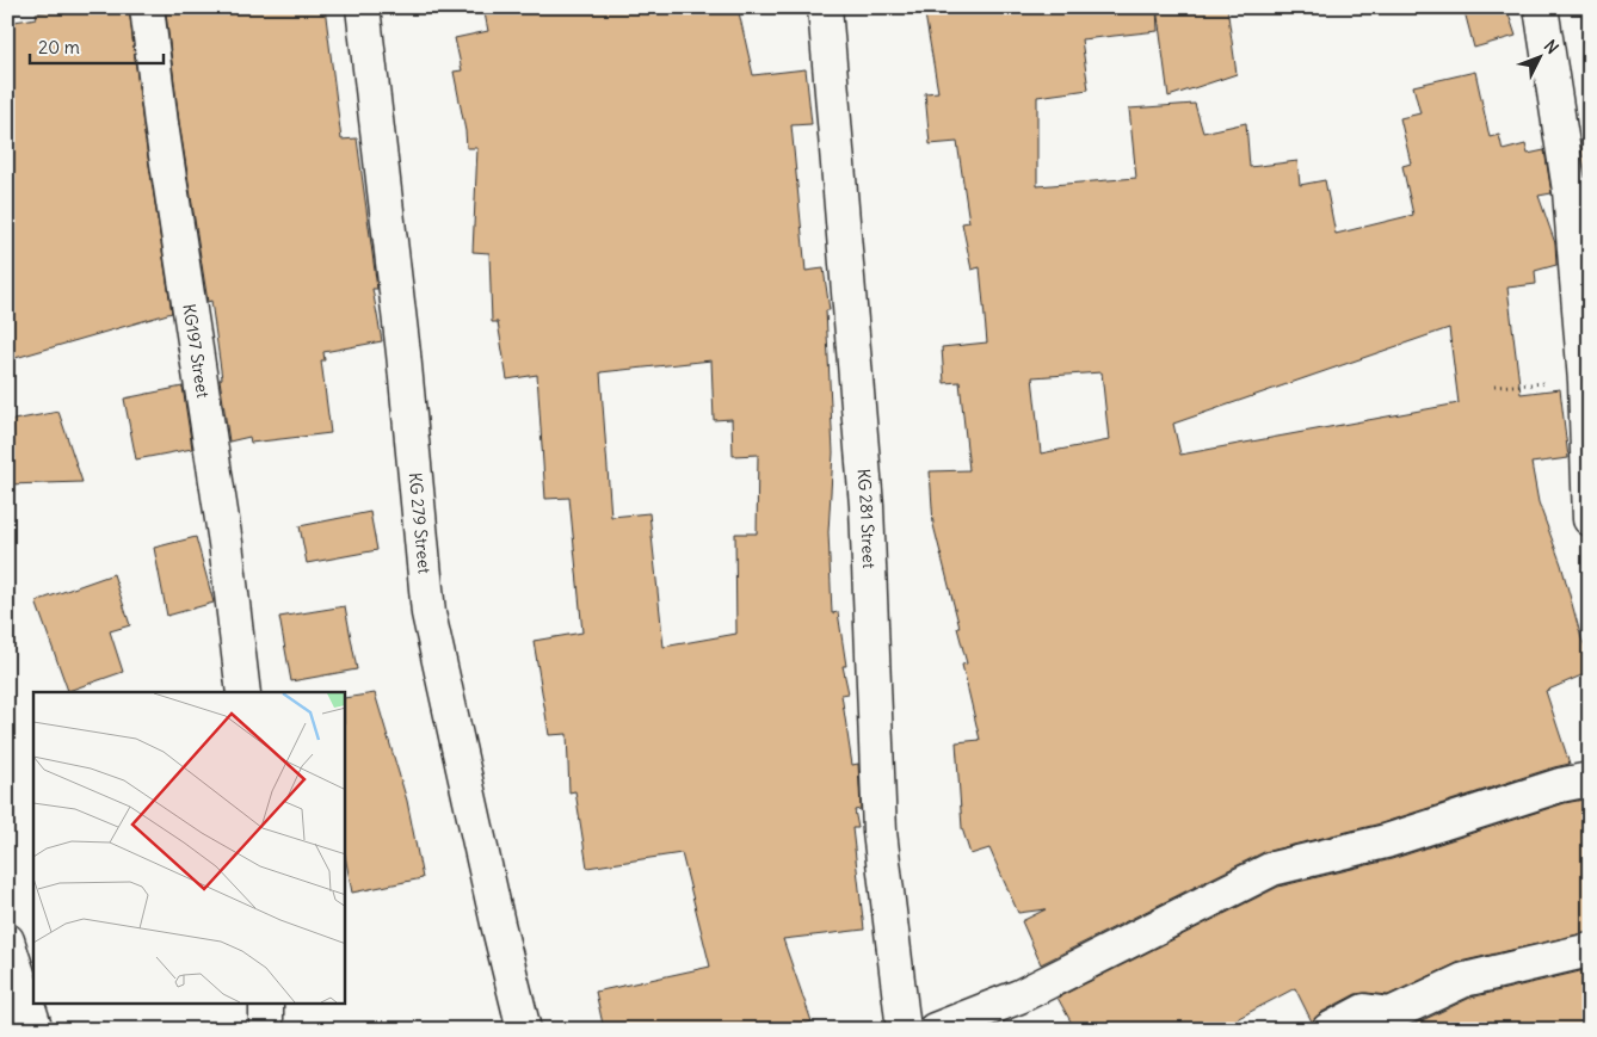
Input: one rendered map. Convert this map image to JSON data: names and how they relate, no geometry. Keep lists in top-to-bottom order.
{
  "streets": {
    "street": ["KG197 Street", "KG 281 Street", "KG 279 Street"]
  },
  "scale_bar": "20 m",
  "north": "top right"
}
